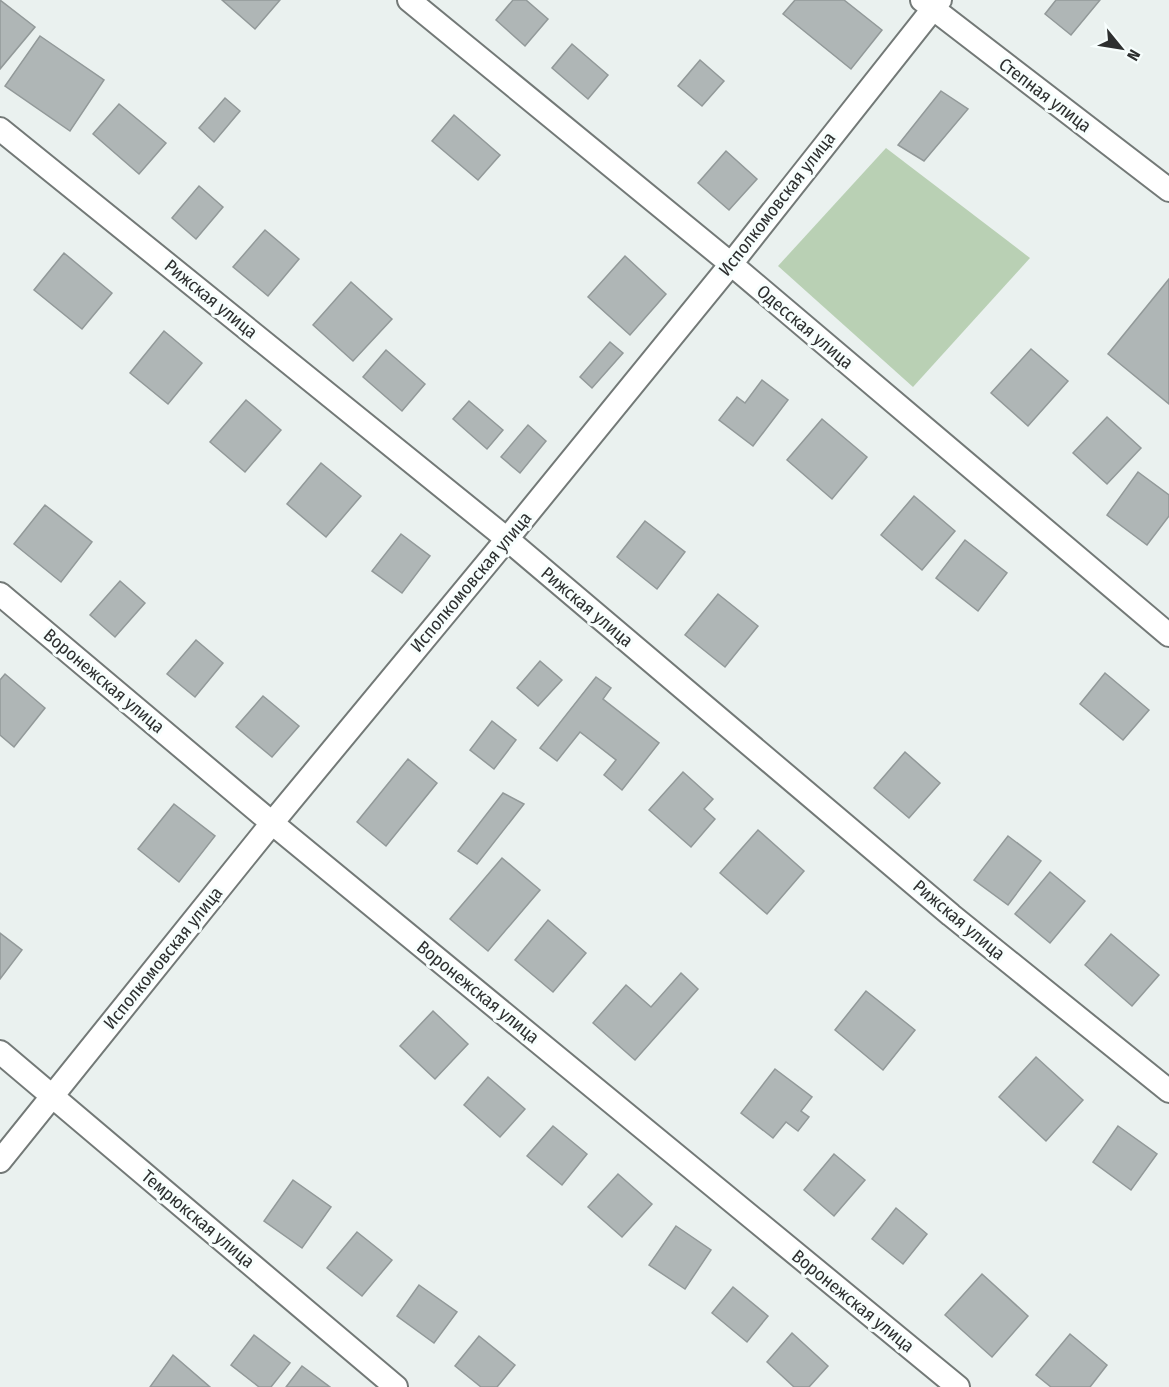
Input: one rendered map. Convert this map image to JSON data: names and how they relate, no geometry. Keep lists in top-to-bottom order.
{
  "streets": {
    "street": [
      "Степная улица",
      "Исполкомовская улица",
      "Рижская улица",
      "Одесская улица",
      "Воронежская улица",
      "Темрюкская улица"
    ]
  },
  "crossings": [
    ["Степная улица", "Исполкомовская улица"],
    ["Исполкомовская улица", "Рижская улица"],
    ["Исполкомовская улица", "Одесская улица"],
    ["Исполкомовская улица", "Воронежская улица"],
    ["Исполкомовская улица", "Темрюкская улица"]
  ],
  "north": "bottom right"
}
